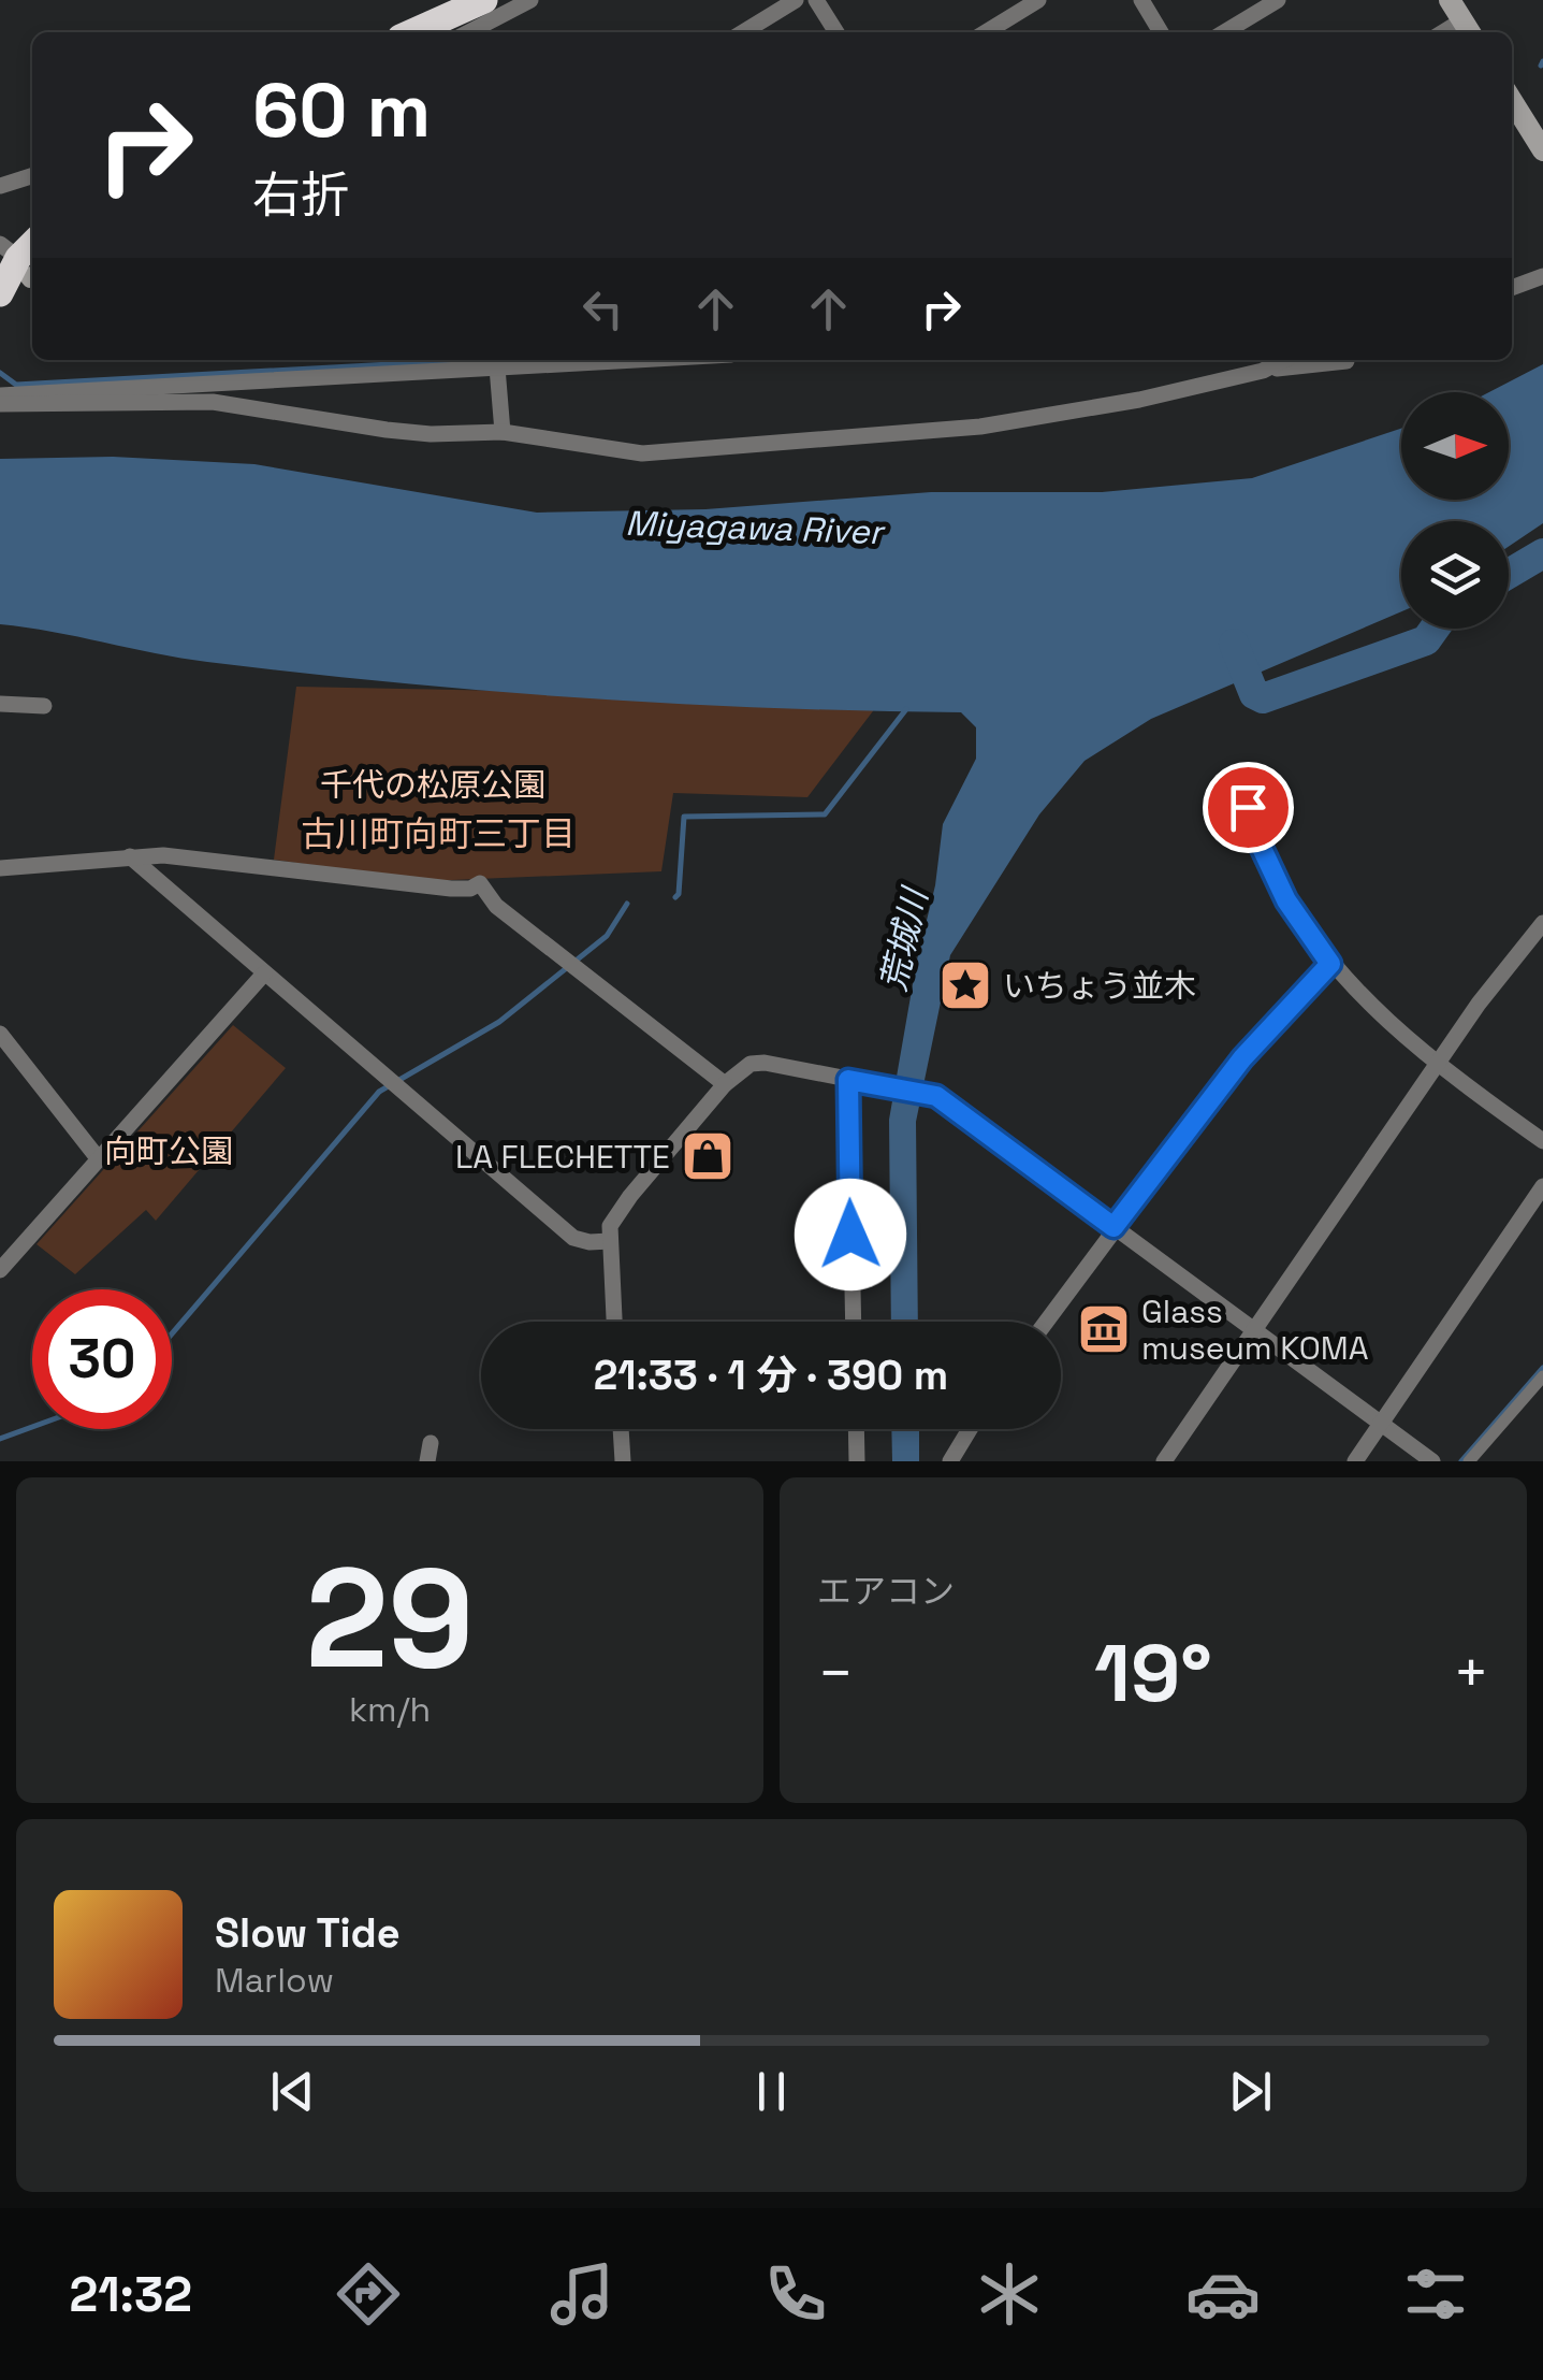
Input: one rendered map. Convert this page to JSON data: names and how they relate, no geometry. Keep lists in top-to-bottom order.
{
  "districts": ["古川町向町三丁目"],
  "water": ["Miyagawa River", "荒城川"],
  "parks": ["千代の松原公園", "向町公園"],
  "places": {
    "place": ["いちょう並木"],
    "shop": ["LA FLECHETTE"],
    "museum": ["Glass museum KOMA"]
  },
  "north": "right",
  "page": {
    "turn": ["60 m", "右折"],
    "limit": "30",
    "trip": "21:33 · 1 分 · 390 m",
    "tile": [
      ["29", "km/h"],
      "エアコン"
    ],
    "heat": ["−", "19°", "+"],
    "song": ["Slow Tide", "Marlow"],
    "tabs": "21:32"
  }
}
